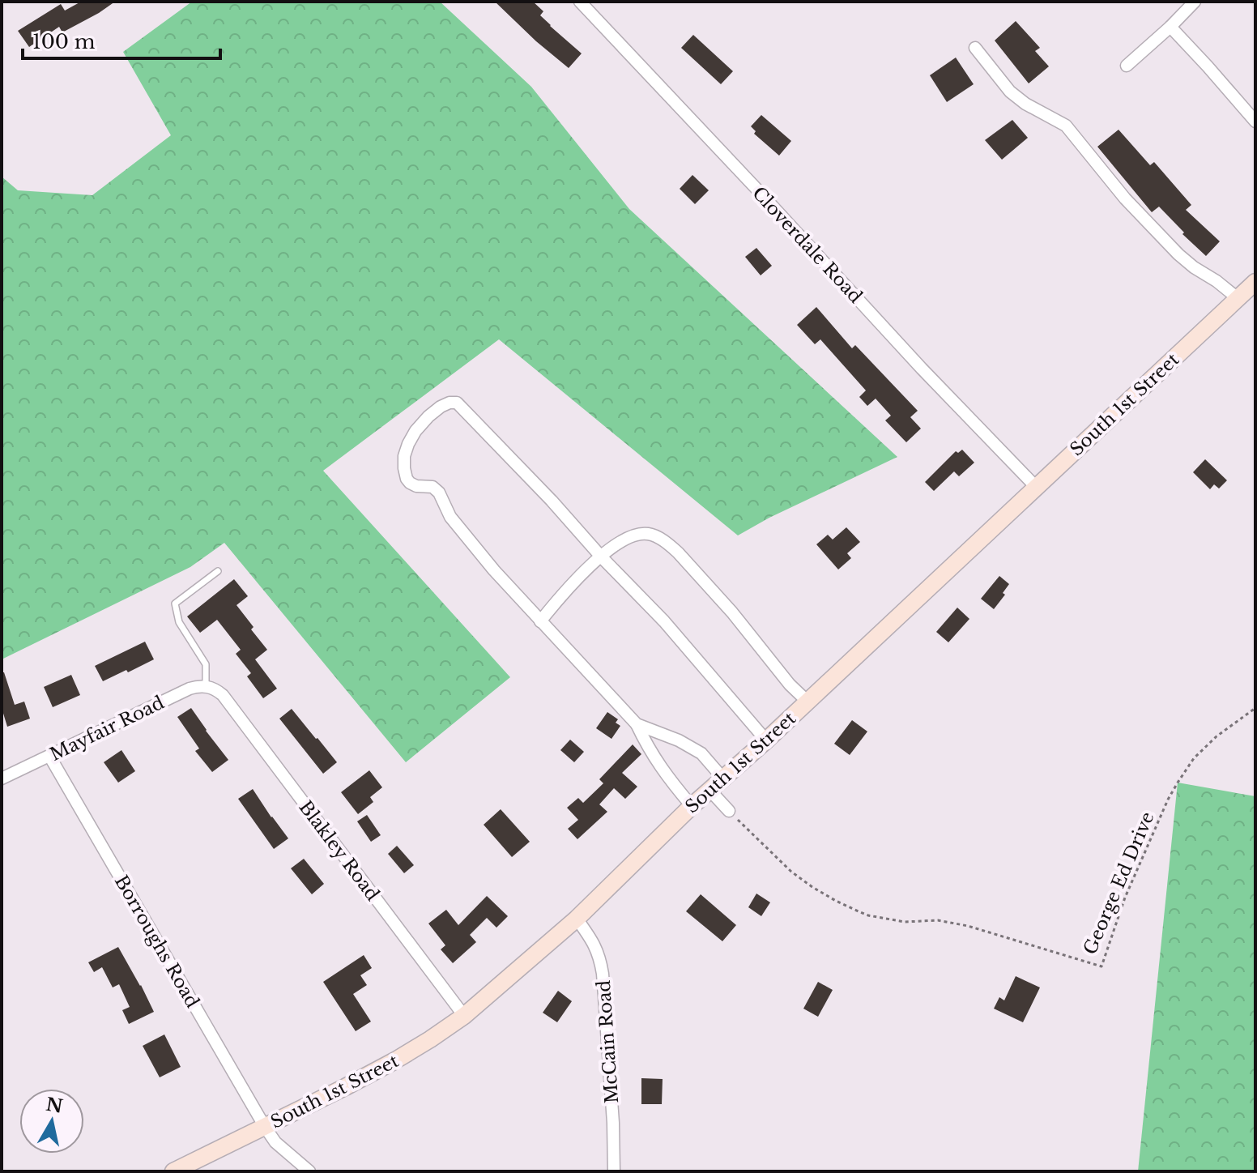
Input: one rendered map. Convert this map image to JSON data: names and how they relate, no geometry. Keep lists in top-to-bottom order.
{
  "streets": {
    "main road": ["South 1st Street"],
    "street": [
      "Cloverdale Road",
      "Mayfair Road",
      "Blakley Road",
      "Borroughs Road",
      "McCain Road"
    ],
    "path": ["George Ed Drive"]
  },
  "crossings": [
    ["Cloverdale Road", "South 1st Street"],
    ["South 1st Street", "Blakley Road"],
    ["South 1st Street", "Borroughs Road"],
    ["South 1st Street", "McCain Road"],
    ["Mayfair Road", "Blakley Road"],
    ["Mayfair Road", "Borroughs Road"]
  ],
  "scale_bar": "100 m",
  "north": "top"
}
